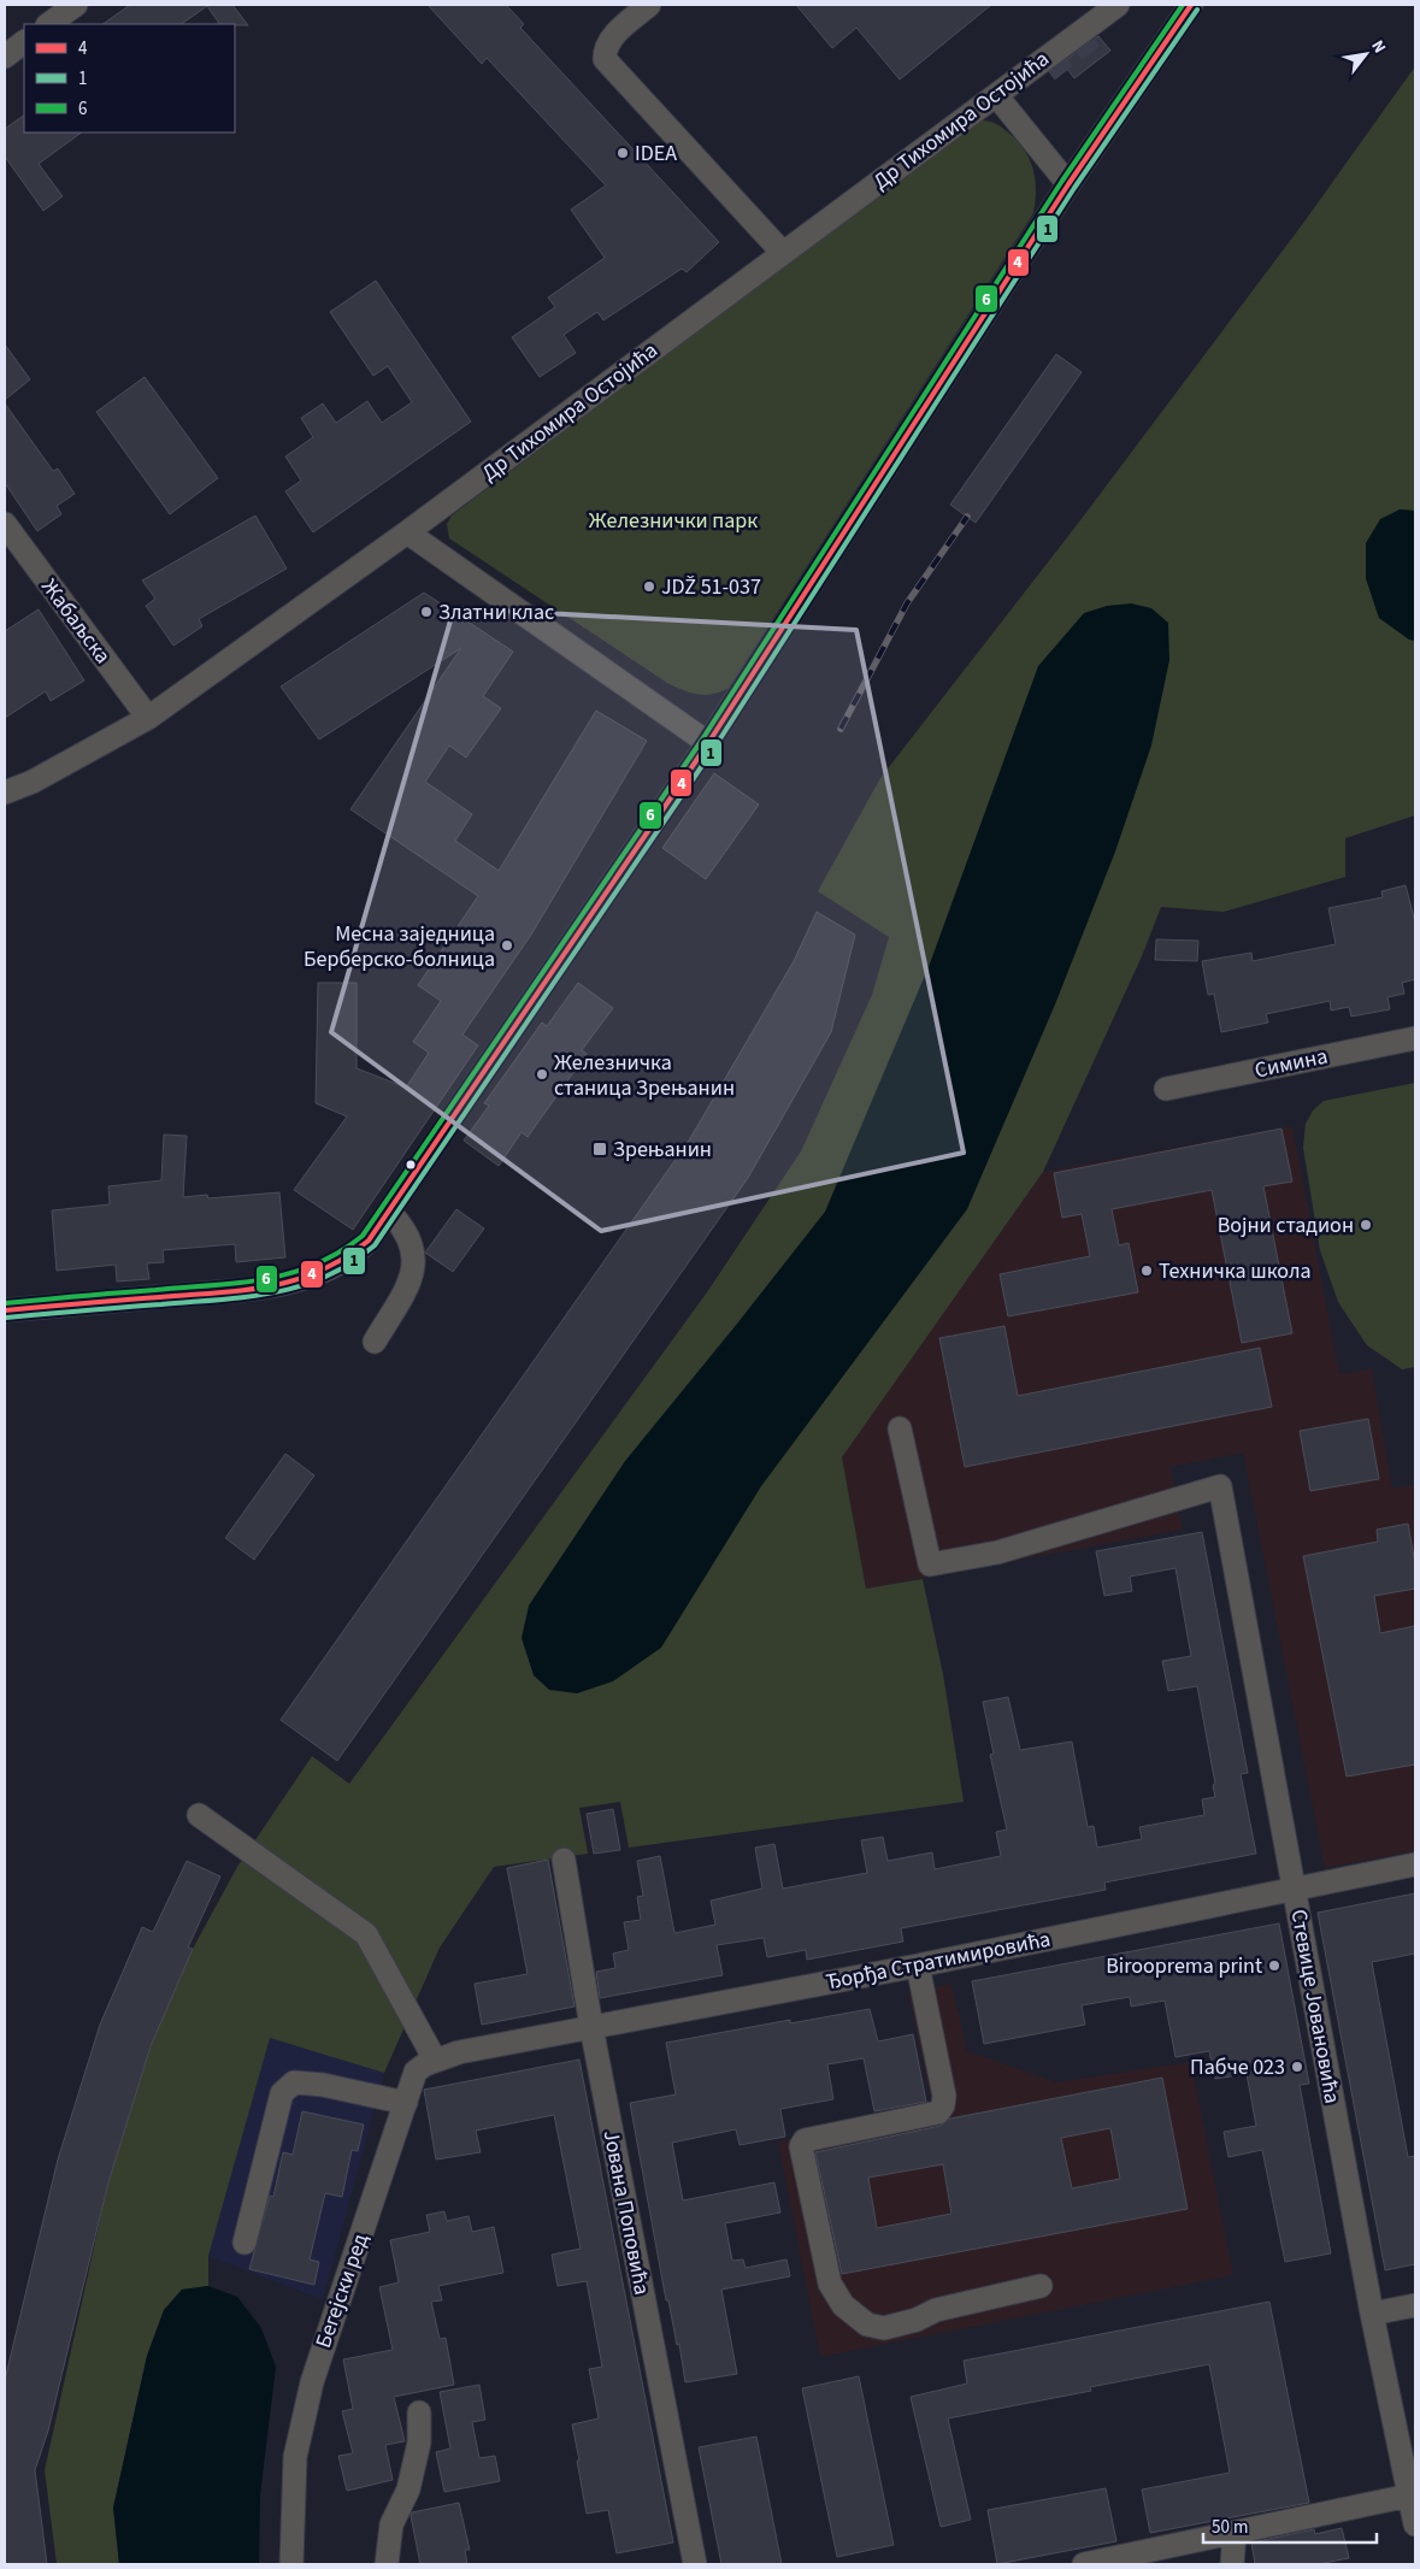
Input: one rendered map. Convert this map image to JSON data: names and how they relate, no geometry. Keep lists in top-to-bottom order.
{
  "streets": {
    "street": [
      "Др Тихомира Остојића",
      "Жабаљска",
      "Симина",
      "Ђорђа Стратимировића",
      "Стевице Јовановића",
      "Јована Поповића",
      "Бегејски ред"
    ]
  },
  "crossings": [
    ["Др Тихомира Остојића", "Жабаљска"],
    ["Ђорђа Стратимировића", "Стевице Јовановића"],
    ["Ђорђа Стратимировића", "Јована Поповића"],
    ["Ђорђа Стратимировића", "Бегејски ред"]
  ],
  "parks": ["Железнички парк"],
  "places": {
    "other": [
      "IDEA",
      "JDŽ 51-037",
      "Златни клас",
      "Месна заједница Берберско-болница",
      "Железничка станица Зрењанин",
      "Војни стадион",
      "Техничка школа",
      "Birooprema print",
      "Пабче 023"
    ],
    "transit": ["Зрењанин"]
  },
  "lines": ["transit line 4", "transit line 6", "transit line 1"],
  "legend": ["4", "1", "6"],
  "scale_bar": "50 m",
  "north": "top right"
}
